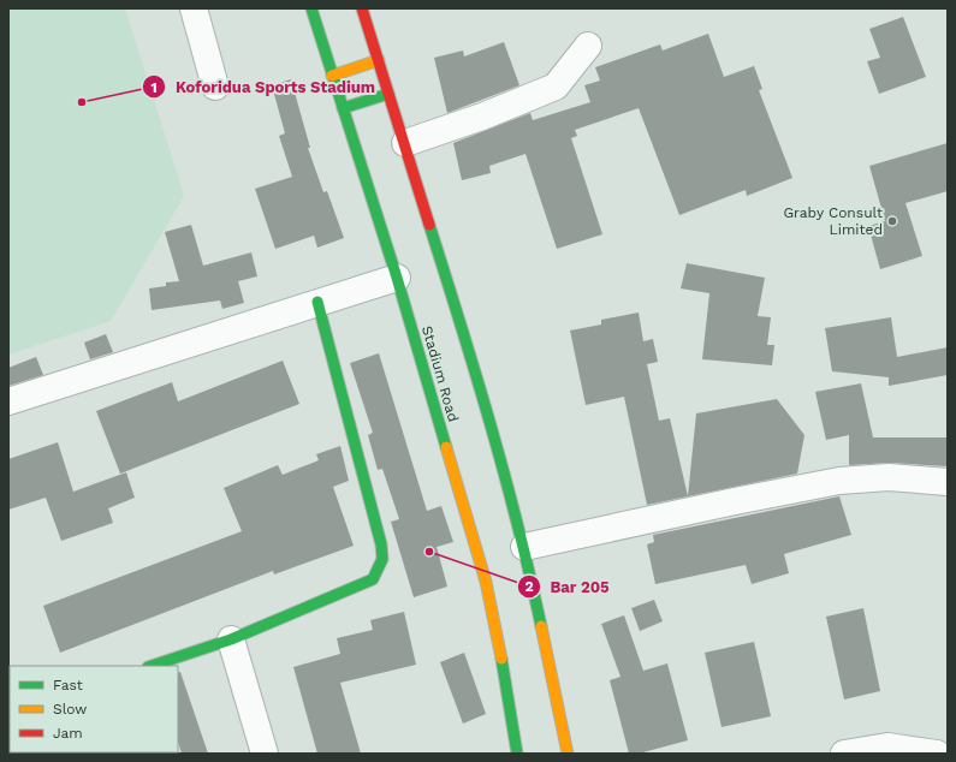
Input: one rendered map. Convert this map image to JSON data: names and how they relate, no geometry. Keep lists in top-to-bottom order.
{
  "streets": {
    "main road": ["Stadium Road"]
  },
  "places": ["Koforidua Sports Stadium", "Graby Consult Limited", "Bar 205"],
  "legend": ["Fast", "Slow", "Jam"]
}
